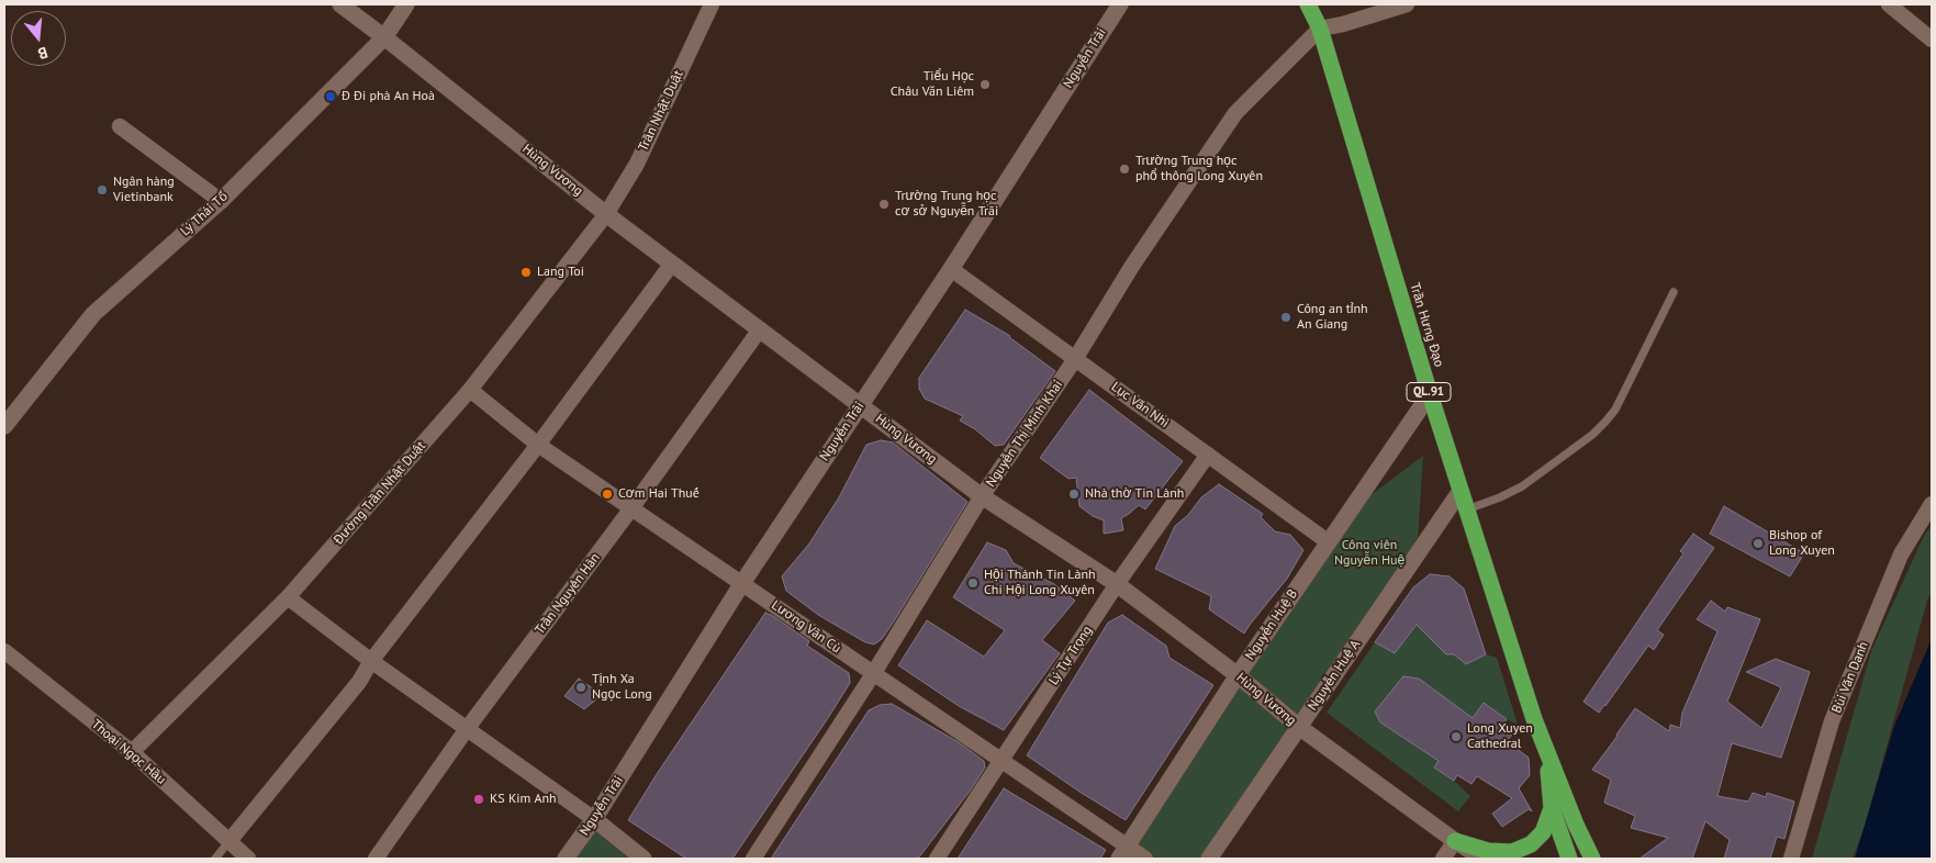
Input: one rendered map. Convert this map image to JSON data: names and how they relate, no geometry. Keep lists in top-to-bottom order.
{
  "streets": {
    "highway": ["Trần Hưng Đạo", "QL.91"],
    "street": [
      "Nguyễn Trãi",
      "Trần Nhật Duật",
      "Hùng Vương",
      "Lý Thái Tổ",
      "Lục Văn Nhì",
      "Nguyễn Thị Minh Khai",
      "Đường Trần Nhật Duật",
      "Trần Nguyên Hãn",
      "Nguyễn Huệ B",
      "Lương Vãn Cù",
      "Lý Tự Trọng",
      "Nguyễn Huệ A",
      "Bùi Văn Danh",
      "Thoại Ngọc Hầu"
    ]
  },
  "crossings": [
    ["Nguyễn Trãi", "Hùng Vương"],
    ["Nguyễn Trãi", "Lục Văn Nhì"],
    ["Nguyễn Trãi", "Lương Vãn Cù"],
    ["Trần Nhật Duật", "Hùng Vương"],
    ["Trần Nhật Duật", "Đường Trần Nhật Duật"],
    ["Hùng Vương", "Lý Thái Tổ"],
    ["Hùng Vương", "Nguyễn Thị Minh Khai"],
    ["Hùng Vương", "Đường Trần Nhật Duật"],
    ["Hùng Vương", "Trần Nguyên Hãn"],
    ["Hùng Vương", "Nguyễn Huệ B"],
    ["Hùng Vương", "Lý Tự Trọng"],
    ["Hùng Vương", "Nguyễn Huệ A"],
    ["Trần Hưng Đạo", "QL.91"],
    ["Trần Hưng Đạo", "Nguyễn Thị Minh Khai"],
    ["Trần Hưng Đạo", "Nguyễn Huệ B"],
    ["Trần Hưng Đạo", "Nguyễn Huệ A"],
    ["Lục Văn Nhì", "Nguyễn Thị Minh Khai"],
    ["Lục Văn Nhì", "Nguyễn Huệ B"],
    ["Lục Văn Nhì", "Lý Tự Trọng"],
    ["Nguyễn Thị Minh Khai", "Lương Vãn Cù"],
    ["Đường Trần Nhật Duật", "Lương Vãn Cù"],
    ["Đường Trần Nhật Duật", "Thoại Ngọc Hầu"],
    ["Trần Nguyên Hãn", "Lương Vãn Cù"],
    ["Nguyễn Huệ B", "Lương Vãn Cù"],
    ["Lương Vãn Cù", "Lý Tự Trọng"]
  ],
  "parks": ["Công viên Nguyễn Huệ"],
  "places": [
    "Tiểu Học Châu Văn Liêm",
    "Đ Đi phà An Hoà",
    "Trường Trung học phổ thông Long Xuyên",
    "Ngân hàng Vietinbank",
    "Trường Trung học cơ sở Nguyễn Trãi",
    "Lang Toi",
    "Công an tỉnh An Giang",
    "Cơm Hai Thuế",
    "Nhà thờ Tin Lành",
    "Bishop of Long Xuyen",
    "Hội Thánh Tin Lành Chi Hội Long Xuyên",
    "Tịnh Xa Ngọc Long",
    "Long Xuyen Cathedral",
    "KS Kim Anh"
  ],
  "north": "bottom"
}
